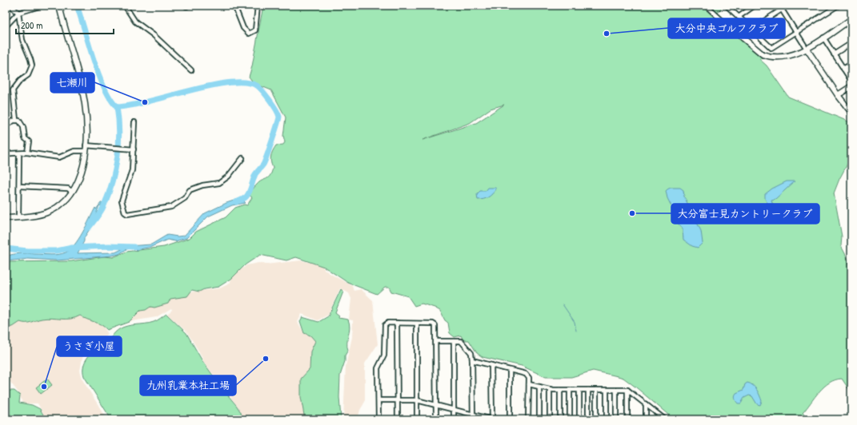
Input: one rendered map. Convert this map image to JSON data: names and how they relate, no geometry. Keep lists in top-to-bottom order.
{
  "places": [
    "大分中央ゴルフクラブ",
    "七瀬川",
    "大分富士見カントリークラブ",
    "九州乳業本社工場",
    "うさぎ小屋"
  ],
  "scale_bar": "200 m"
}
